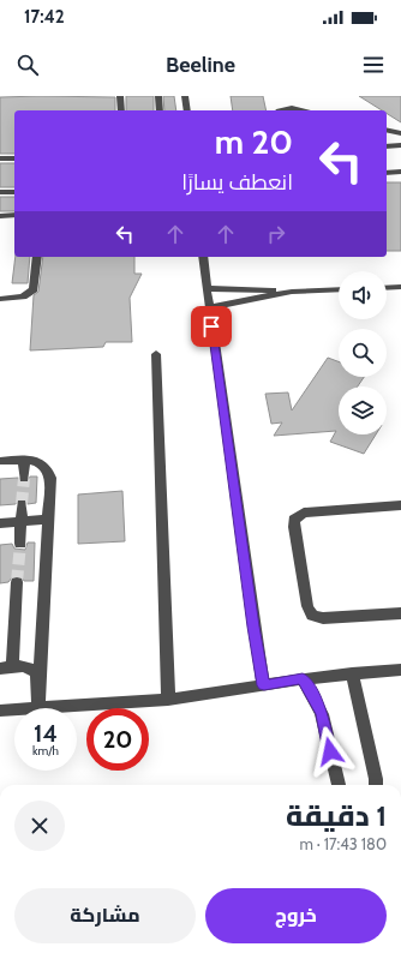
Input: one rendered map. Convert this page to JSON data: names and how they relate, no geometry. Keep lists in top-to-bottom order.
{
  "page": {
    "status": "17:42",
    "header": "Beeline",
    "turn": ["20 m", "انعطف يسارًا"],
    "speed": "14 km/h",
    "limit": "20",
    "heading": ["1 دقيقة", "180 m · 17:43"],
    "buttons": ["خروج", "مشاركة"]
  }
}
